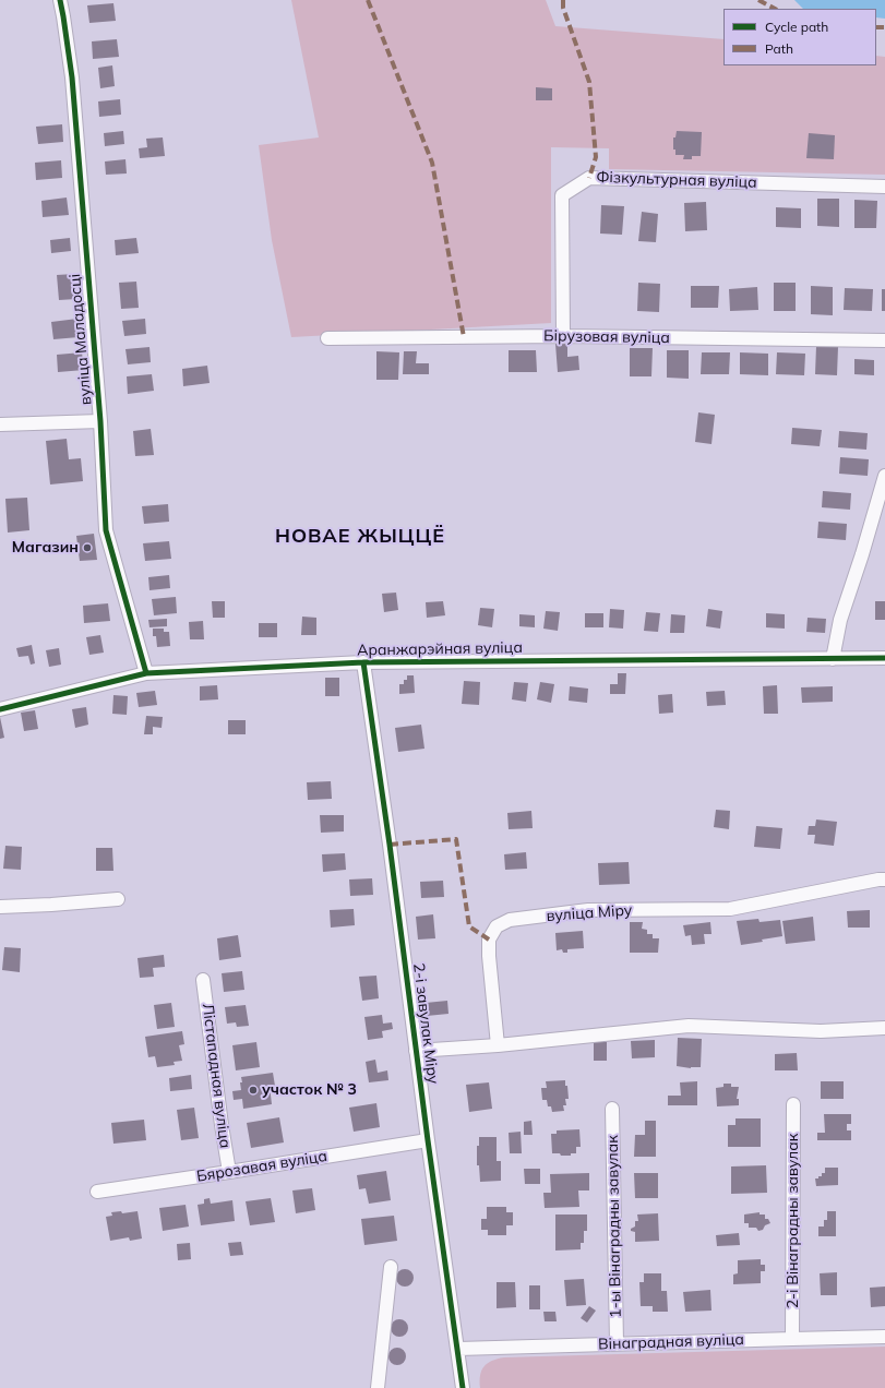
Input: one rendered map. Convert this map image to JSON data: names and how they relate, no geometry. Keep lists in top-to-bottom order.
{
  "streets": {
    "street": [
      "Фізкультурная вуліца",
      "Бірузовая вуліца",
      "вуліца Маладосці",
      "Аранжарэйная вуліца",
      "вуліца Міру",
      "2-і завулак Міру",
      "Лістападная вуліца",
      "Бярозавая вуліца",
      "2-і Вінаградны завулак",
      "1-ы Вінаградны завулак",
      "Вінаградная вуліца"
    ]
  },
  "crossings": [
    ["Фізкультурная вуліца", "Бірузовая вуліца"],
    ["вуліца Маладосці", "Аранжарэйная вуліца"],
    ["Аранжарэйная вуліца", "2-і завулак Міру"],
    ["2-і завулак Міру", "Бярозавая вуліца"],
    ["2-і завулак Міру", "Вінаградная вуліца"],
    ["Лістападная вуліца", "Бярозавая вуліца"],
    ["2-і Вінаградны завулак", "Вінаградная вуліца"],
    ["1-ы Вінаградны завулак", "Вінаградная вуліца"]
  ],
  "districts": ["НОВАЕ ЖЫЦЦЁ"],
  "places": ["Магазин", "участок № 3"],
  "legend": ["Cycle path", "Path"]
}
